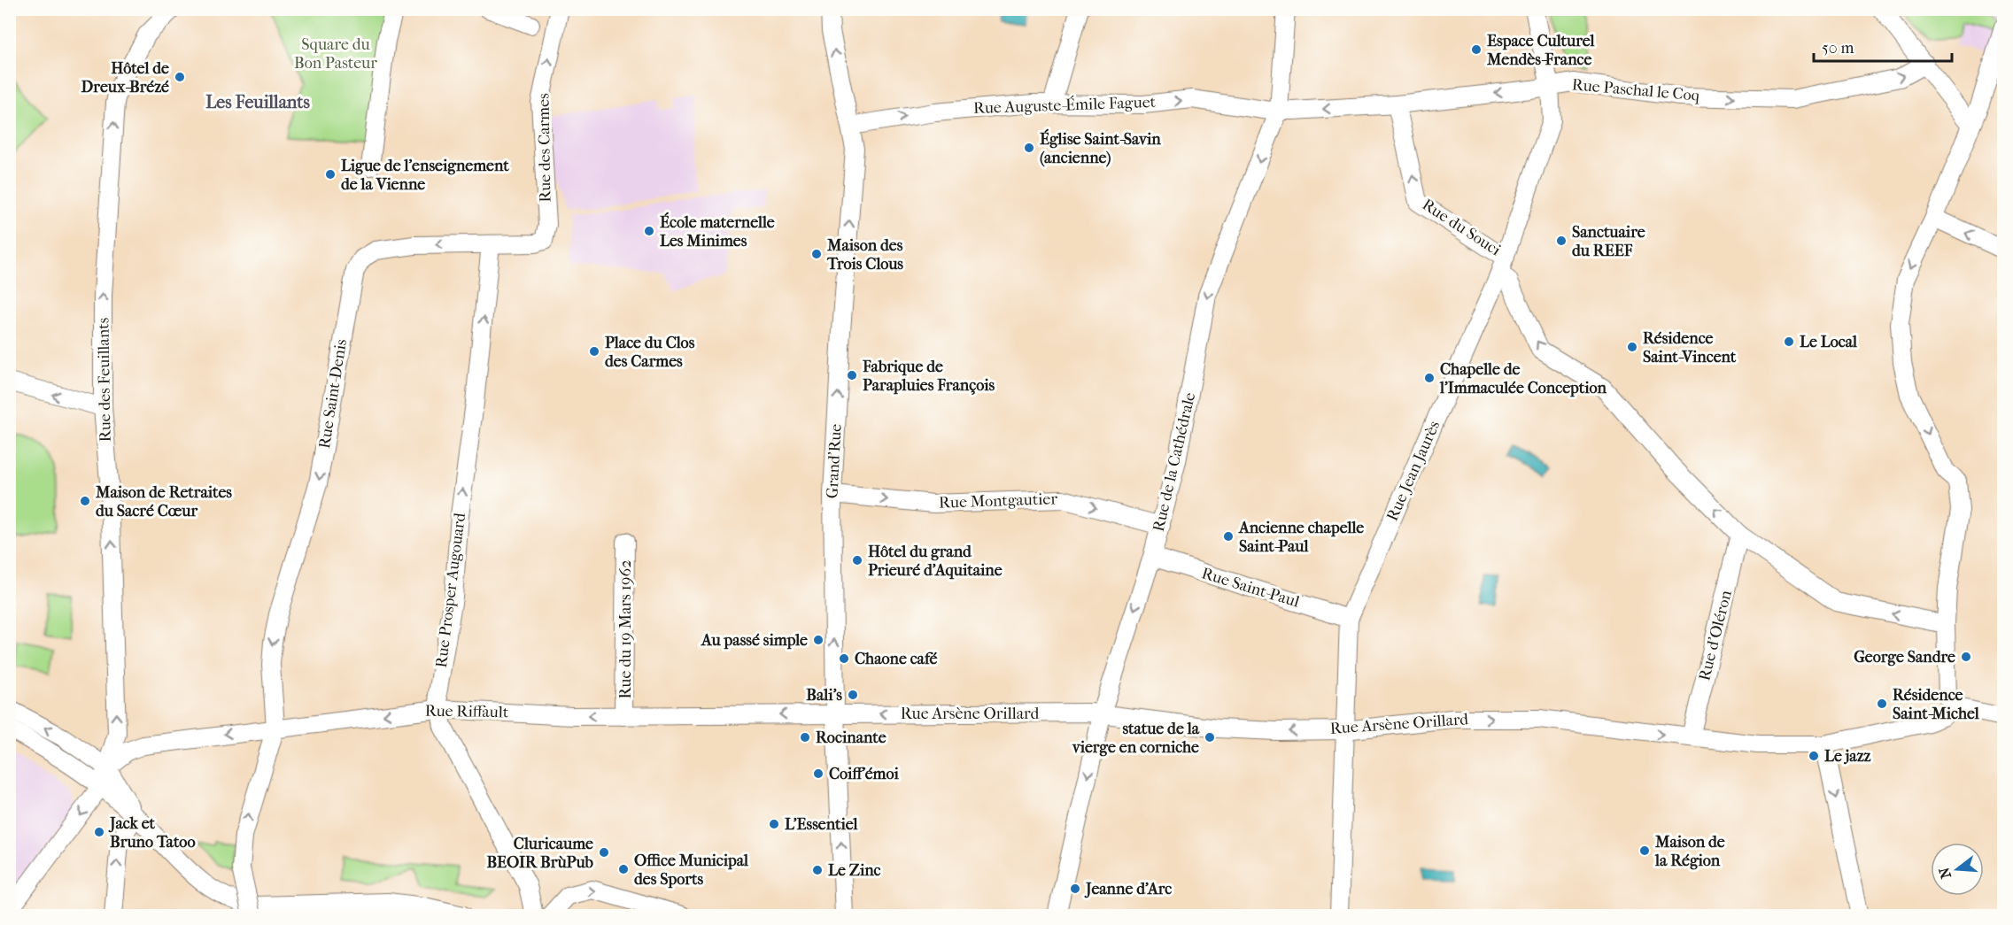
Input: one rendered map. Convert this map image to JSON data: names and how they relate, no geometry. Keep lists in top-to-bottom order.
{
  "streets": {
    "street": [
      "Rue Paschal le Coq",
      "Rue Auguste-Émile Faguet",
      "Rue des Carmes",
      "Rue du Souci",
      "Rue des Feuillants",
      "Rue Saint-Denis",
      "Grand'Rue",
      "Rue de la Cathédrale",
      "Rue Jean Jaurès",
      "Rue Montgautier",
      "Rue Saint-Paul",
      "Rue Prosper Augouard",
      "Rue du 19 Mars 1962",
      "Rue d'Oléron",
      "Rue Riffault",
      "Rue Arsène Orillard"
    ]
  },
  "crossings": [
    ["Rue Paschal le Coq", "Rue Auguste-Émile Faguet"],
    ["Rue Paschal le Coq", "Rue du Souci"],
    ["Rue Paschal le Coq", "Rue de la Cathédrale"],
    ["Rue Paschal le Coq", "Rue Jean Jaurès"],
    ["Rue Auguste-Émile Faguet", "Grand'Rue"],
    ["Rue Auguste-Émile Faguet", "Rue de la Cathédrale"],
    ["Rue des Carmes", "Rue Saint-Denis"],
    ["Rue du Souci", "Rue Jean Jaurès"],
    ["Rue des Feuillants", "Rue Riffault"],
    ["Rue Saint-Denis", "Rue Prosper Augouard"],
    ["Rue Saint-Denis", "Rue Riffault"],
    ["Grand'Rue", "Rue Montgautier"],
    ["Grand'Rue", "Rue Riffault"],
    ["Grand'Rue", "Rue Arsène Orillard"],
    ["Rue de la Cathédrale", "Rue Montgautier"],
    ["Rue de la Cathédrale", "Rue Saint-Paul"],
    ["Rue de la Cathédrale", "Rue Arsène Orillard"],
    ["Rue Jean Jaurès", "Rue Saint-Paul"],
    ["Rue Jean Jaurès", "Rue Arsène Orillard"],
    ["Rue Prosper Augouard", "Rue Riffault"],
    ["Rue du 19 Mars 1962", "Rue Riffault"],
    ["Rue d'Oléron", "Rue Arsène Orillard"],
    ["Rue Riffault", "Rue Arsène Orillard"]
  ],
  "one_way": [
    "Rue Auguste-Émile Faguet",
    "Rue des Carmes",
    "Rue du Souci",
    "Rue Saint-Denis",
    "Grand'Rue",
    "Rue de la Cathédrale",
    "Rue Montgautier",
    "Rue Prosper Augouard",
    "Rue Riffault"
  ],
  "districts": ["Les Feuillants"],
  "parks": ["Square du Bon Pasteur"],
  "places": [
    "Espace Culturel Mendès-France",
    "Hôtel de Dreux-Brézé",
    "Église Saint-Savin (ancienne)",
    "Ligue de l'enseignement de la Vienne",
    "École maternelle Les Minimes",
    "Sanctuaire du REEF",
    "Maison des Trois Clous",
    "Le Local",
    "Résidence Saint-Vincent",
    "Place du Clos des Carmes",
    "Fabrique de Parapluies François",
    "Chapelle de l'Immaculée Conception",
    "Maison de Retraites du Sacré Cœur",
    "Ancienne chapelle Saint-Paul",
    "Hôtel du grand Prieuré d'Aquitaine",
    "Au passé simple",
    "George Sandre",
    "Chaone café",
    "Bali's",
    "Résidence Saint-Michel",
    "Rocinante",
    "statue de la vierge en corniche",
    "Le jazz",
    "Coiff'émoi",
    "L'Essentiel",
    "Jack et Bruno Tatoo",
    "Maison de la Région",
    "Cluricaume BEOIR BrùPub",
    "Office Municipal des Sports",
    "Le Zinc",
    "Jeanne d’Arc"
  ],
  "scale_bar": "50 m",
  "north": "left"
}
